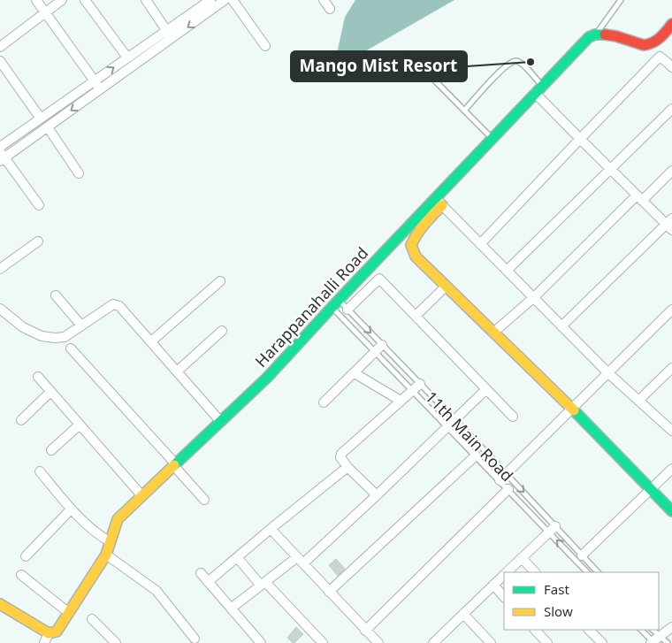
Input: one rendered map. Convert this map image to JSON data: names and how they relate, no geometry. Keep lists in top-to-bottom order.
{
  "streets": {
    "street": ["Harappanahalli Road"],
    "lane": ["11th Main Road"]
  },
  "crossings": [
    ["Harappanahalli Road", "11th Main Road"]
  ],
  "places": ["Mango Mist Resort"],
  "legend": ["Fast", "Slow"]
}
